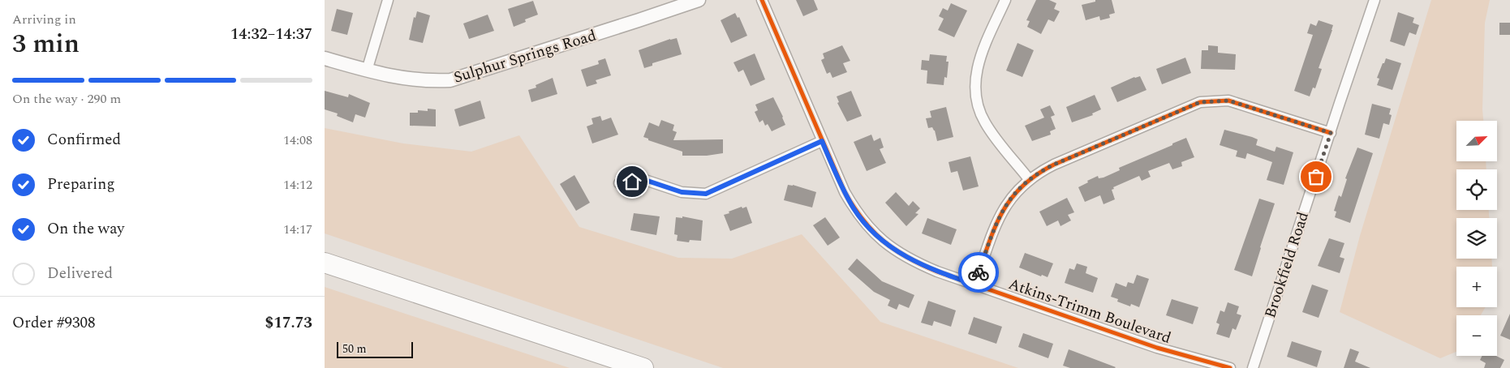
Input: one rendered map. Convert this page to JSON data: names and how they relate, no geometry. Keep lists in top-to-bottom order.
{
  "streets": {
    "street": ["Sulphur Springs Road", "Brookfield Road", "Atkins-Trimm Boulevard"]
  },
  "scale_bar": "50 m",
  "north": "top right",
  "page": {
    "heading": ["3 min", "Arriving in", "14:32–14:37"],
    "panel": ["Order #9308", "$17.73"],
    "bar": "On the way · 290 m",
    "list": [
      ["Confirmed", "14:08"],
      ["Preparing", "14:12"],
      ["On the way", "14:17"],
      "Delivered"
    ],
    "map_buttons": ["+", "−"],
    "scale": "50 m"
  }
}
